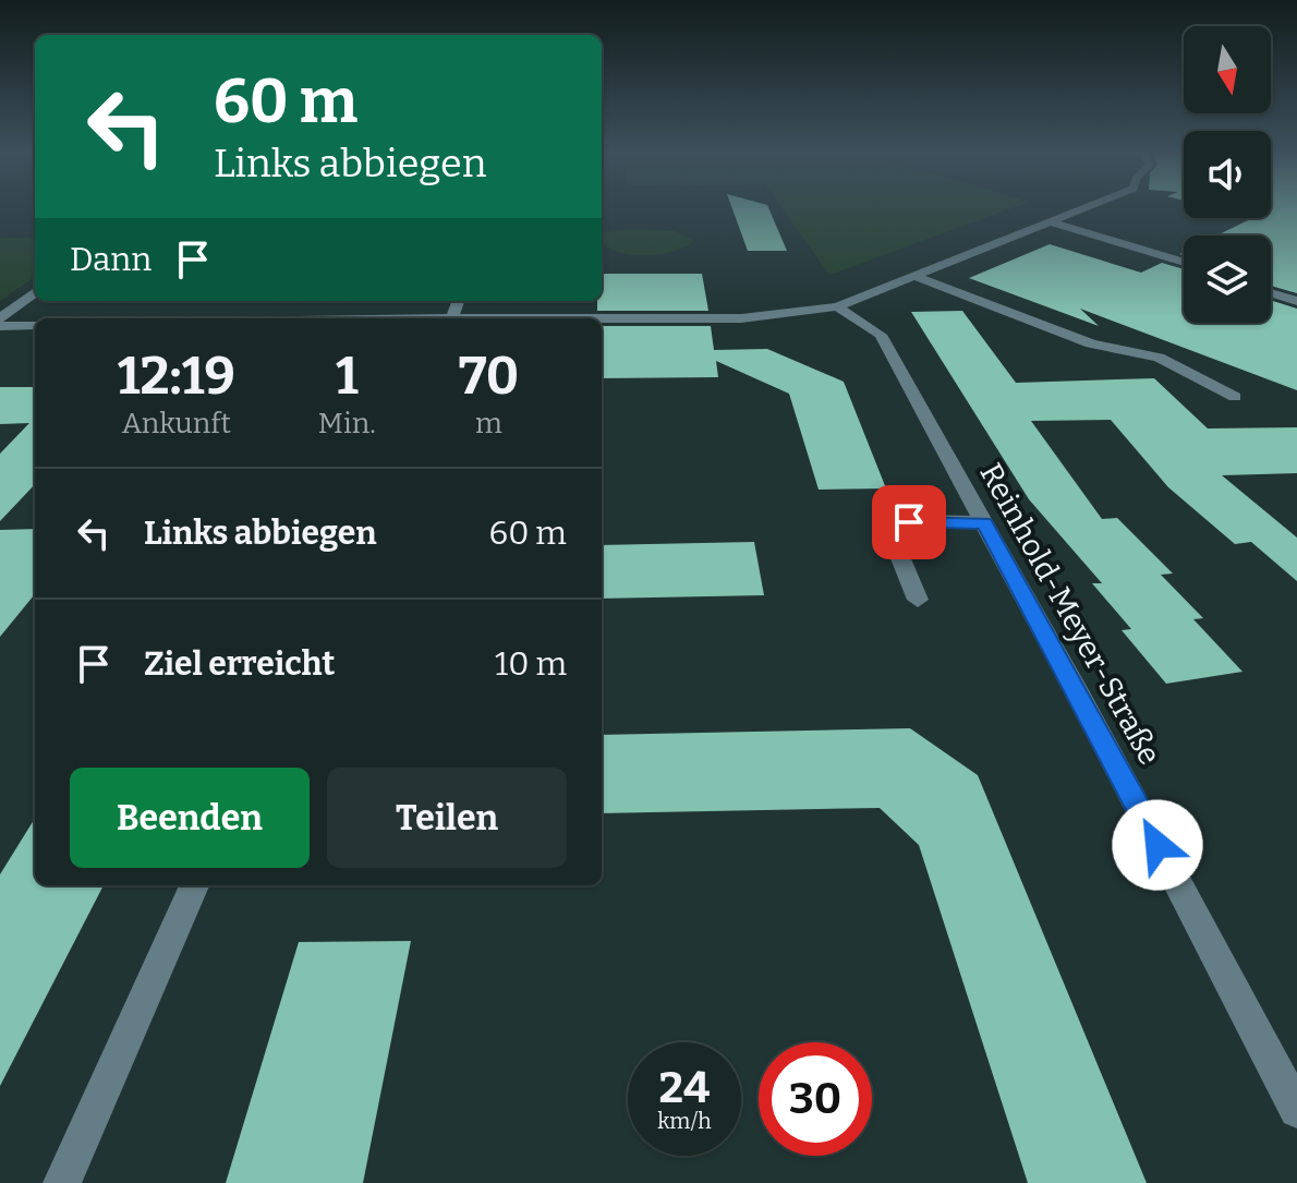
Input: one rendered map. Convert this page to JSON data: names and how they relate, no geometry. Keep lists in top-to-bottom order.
{
  "streets": {
    "street": ["Reinhold-Meyer-Straße"]
  },
  "north": "bottom",
  "page": {
    "turn": ["60 m", "Links abbiegen"],
    "then": "Dann",
    "eta": [
      "12:19",
      "Ankunft",
      "1",
      "Min.",
      "70",
      "m"
    ],
    "list": [
      {
        "name": "Links abbiegen",
        "value": "60 m"
      },
      {
        "name": "Ziel erreicht",
        "value": "10 m"
      }
    ],
    "buttons": ["Beenden", "Teilen"],
    "speed": "24 km/h",
    "limit": "30"
  }
}
